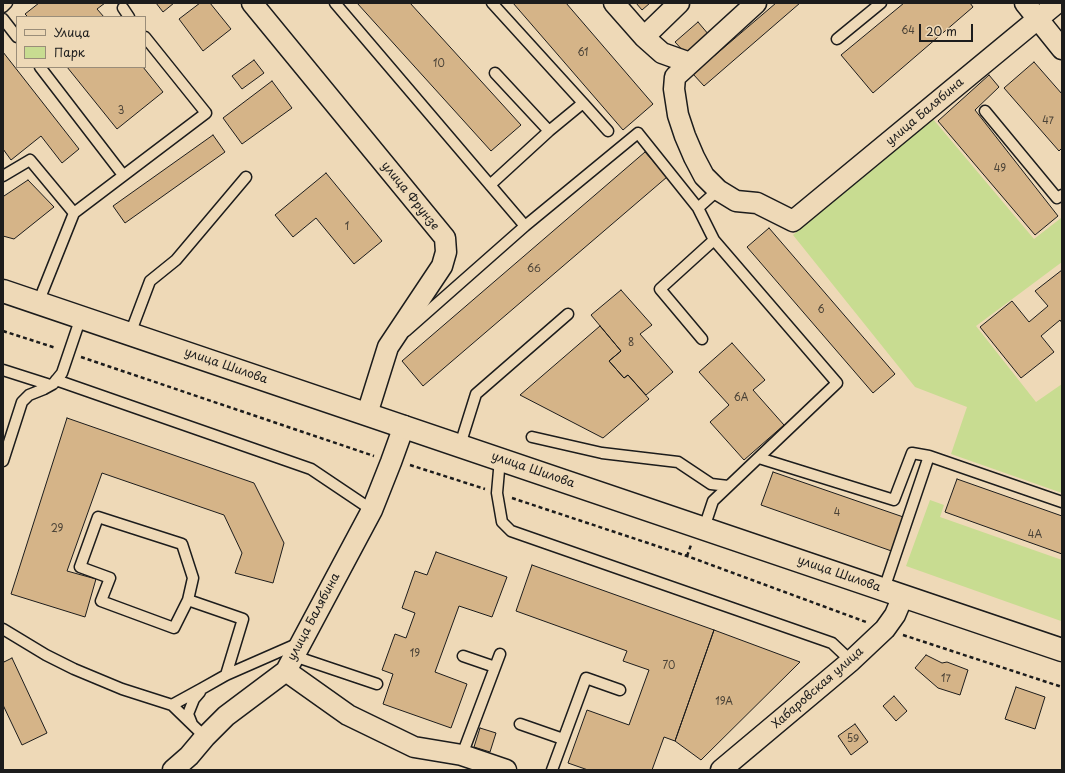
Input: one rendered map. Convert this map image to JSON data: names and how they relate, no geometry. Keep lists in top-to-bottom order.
{
  "streets": {
    "main road": ["улица Шилова"],
    "street": ["улица Балябина", "улица Фрунзе", "Хабаровская улица"]
  },
  "crossings": [
    ["улица Балябина", "улица Шилова"],
    ["улица Фрунзе", "улица Шилова"],
    ["улица Шилова", "Хабаровская улица"]
  ],
  "house_numbers": [
    "64",
    "61",
    "10",
    "3",
    "47",
    "49",
    "1",
    "66",
    "6",
    "8",
    "6А",
    "4",
    "29",
    "4А",
    "19",
    "70",
    "17",
    "19А",
    "59"
  ],
  "legend": ["Улица", "Парк"],
  "scale_bar": "20 m"
}
